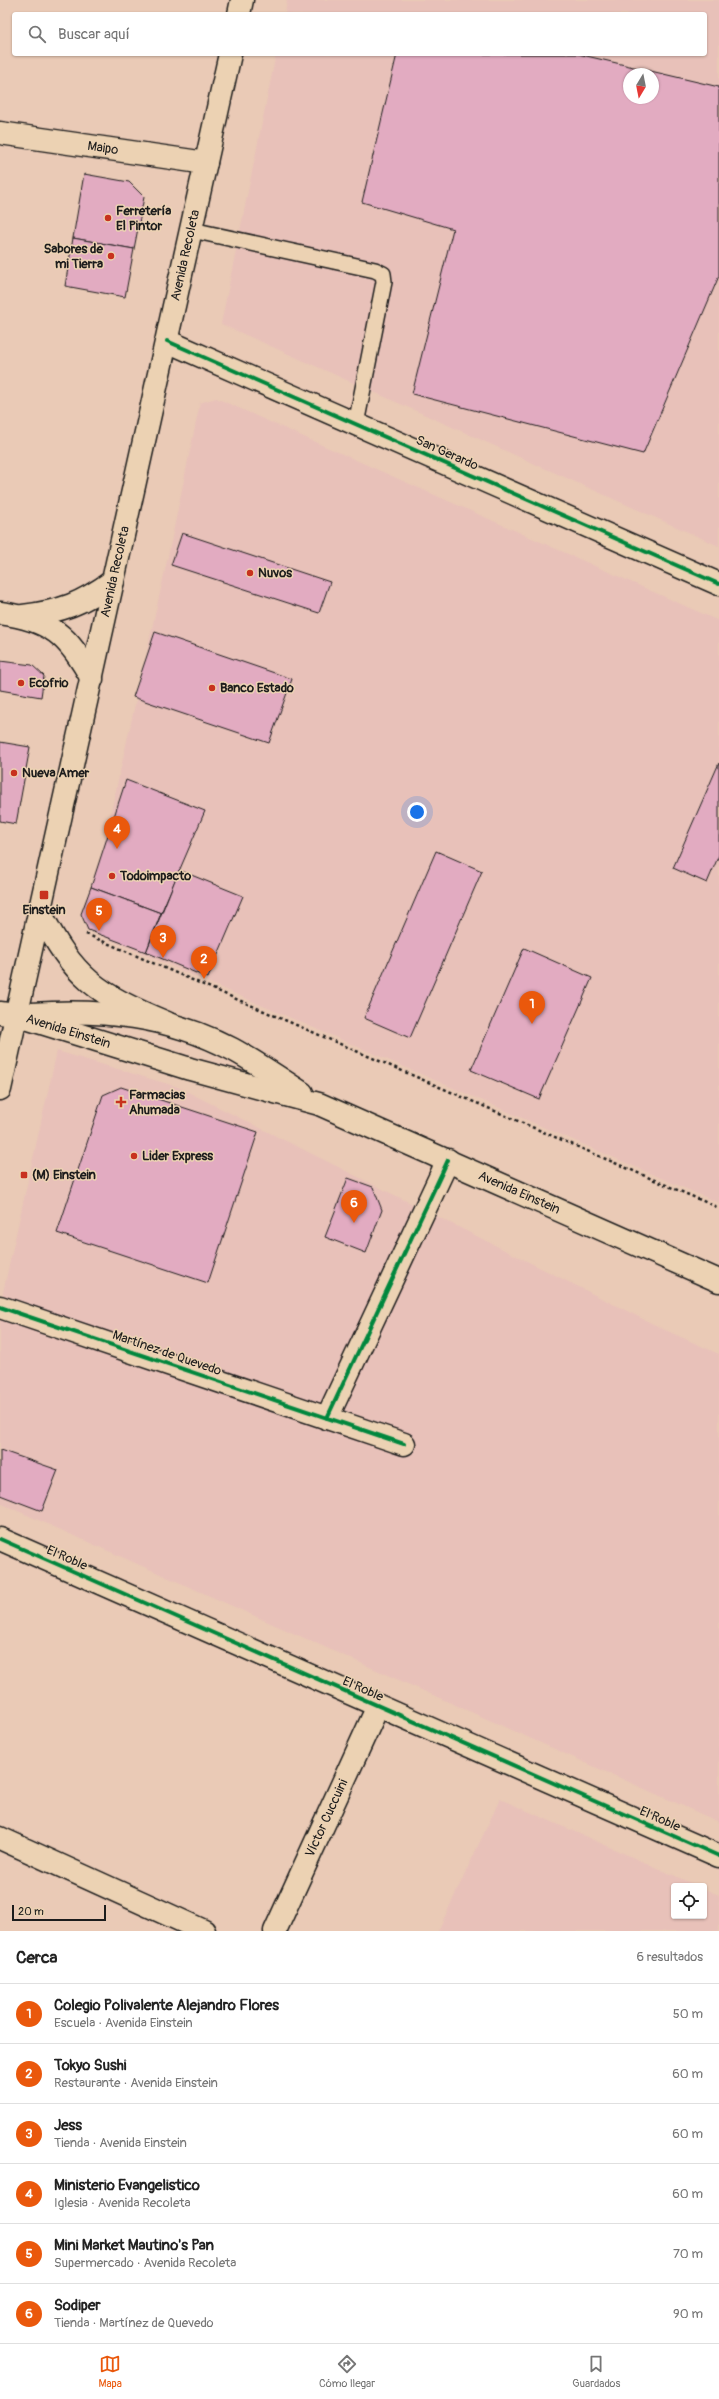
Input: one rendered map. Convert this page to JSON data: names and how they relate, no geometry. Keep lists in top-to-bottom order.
{
  "streets": {
    "street": [
      "Maipo",
      "Avenida Recoleta",
      "San Gerardo",
      "Avenida Einstein",
      "Martínez de Quevedo",
      "El Roble",
      "Víctor Cuccuini"
    ]
  },
  "crossings": [
    ["Maipo", "Avenida Recoleta"],
    ["Avenida Recoleta", "San Gerardo"],
    ["Avenida Recoleta", "Avenida Einstein"],
    ["El Roble", "Víctor Cuccuini"]
  ],
  "places": {
    "other": [
      "Ferretería El Pintor",
      "Sabores de mi Tierra",
      "Nuvos",
      "Ecofrio",
      "Banco Estado",
      "Nueva Amer",
      "Todoimpacto",
      "Lider Express"
    ],
    "transit": ["Einstein", "(M) Einstein"],
    "health": ["Farmacias Ahumada"]
  },
  "scale_bar": "20 m",
  "north": "bottom",
  "page": {
    "search": "Buscar aquí",
    "pins": [
      "4",
      "5",
      "3",
      "2",
      "1",
      "6"
    ],
    "scale": "20 m",
    "heading": ["Cerca", "6 resultados"],
    "list": [
      {
        "mark": "1",
        "name": "Colegio Polivalente Alejandro Flores",
        "note": "Escuela · Avenida Einstein",
        "value": "50 m"
      },
      {
        "mark": "2",
        "name": "Tokyo Sushi",
        "note": "Restaurante · Avenida Einstein",
        "value": "60 m"
      },
      {
        "mark": "3",
        "name": "Jess",
        "note": "Tienda · Avenida Einstein",
        "value": "60 m"
      },
      {
        "mark": "4",
        "name": "Ministerio Evangelistico",
        "note": "Iglesia · Avenida Recoleta",
        "value": "60 m"
      },
      {
        "mark": "5",
        "name": "Mini Market Mautino's Pan",
        "note": "Supermercado · Avenida Recoleta",
        "value": "70 m"
      },
      {
        "mark": "6",
        "name": "Sodiper",
        "note": "Tienda · Martínez de Quevedo",
        "value": "90 m"
      }
    ],
    "nav": ["Mapa", "Cómo llegar", "Guardados"]
  }
}
